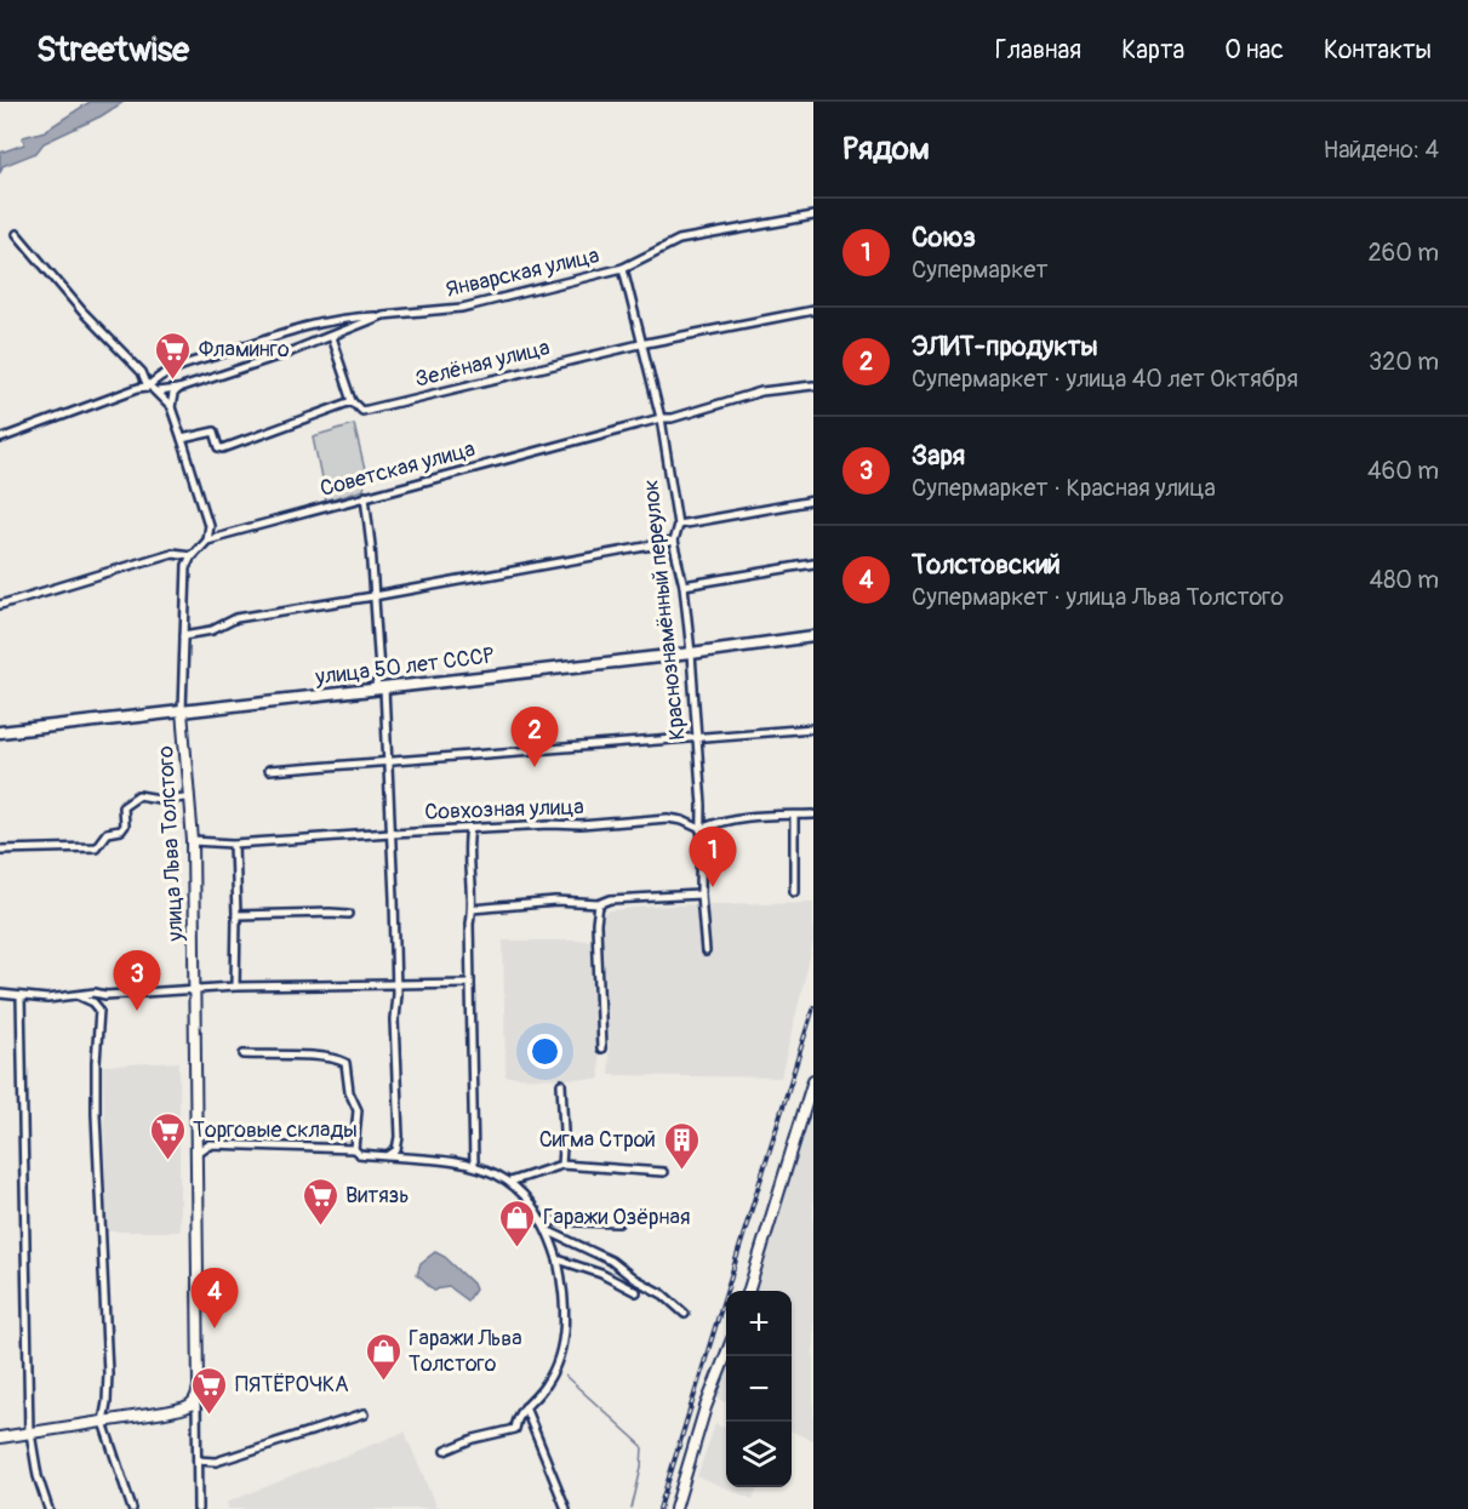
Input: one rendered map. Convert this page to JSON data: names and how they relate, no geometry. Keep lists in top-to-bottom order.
{
  "streets": {
    "main road": ["улица 50 лет СССР"],
    "street": [
      "Январская улица",
      "Зелёная улица",
      "Советская улица",
      "Краснознамённый переулок",
      "Совхозная улица",
      "улица Льва Толстого"
    ]
  },
  "crossings": [
    ["Январская улица", "Краснознамённый переулок"],
    ["Зелёная улица", "Краснознамённый переулок"],
    ["Советская улица", "Краснознамённый переулок"],
    ["Краснознамённый переулок", "улица 50 лет СССР"],
    ["Краснознамённый переулок", "Совхозная улица"],
    ["улица 50 лет СССР", "улица Льва Толстого"],
    ["Совхозная улица", "улица Льва Толстого"]
  ],
  "places": {
    "supermarket": [
      "Фламинго",
      "Торговые склады",
      "Витязь",
      "ПЯТЁРОЧКА"
    ],
    "building": ["Сигма Строй"],
    "shop": ["Гаражи Озёрная", "Гаражи Льва Толстого"]
  },
  "page": {
    "header": "Streetwise",
    "nav": [
      "Главная",
      "Карта",
      "О нас",
      "Контакты"
    ],
    "heading": ["Рядом", "Найдено: 4"],
    "list": [
      {
        "mark": "1",
        "name": "Союз",
        "note": "Супермаркет",
        "value": "260 m"
      },
      {
        "mark": "2",
        "name": "ЭЛИТ-продукты",
        "note": "Супермаркет · улица 40 лет Октября",
        "value": "320 m"
      },
      {
        "mark": "3",
        "name": "Заря",
        "note": "Супермаркет · Красная улица",
        "value": "460 m"
      },
      {
        "mark": "4",
        "name": "Толстовский",
        "note": "Супермаркет · улица Льва Толстого",
        "value": "480 m"
      }
    ],
    "pins": [
      "2",
      "1",
      "3",
      "4"
    ],
    "map_buttons": ["+", "−"]
  }
}
